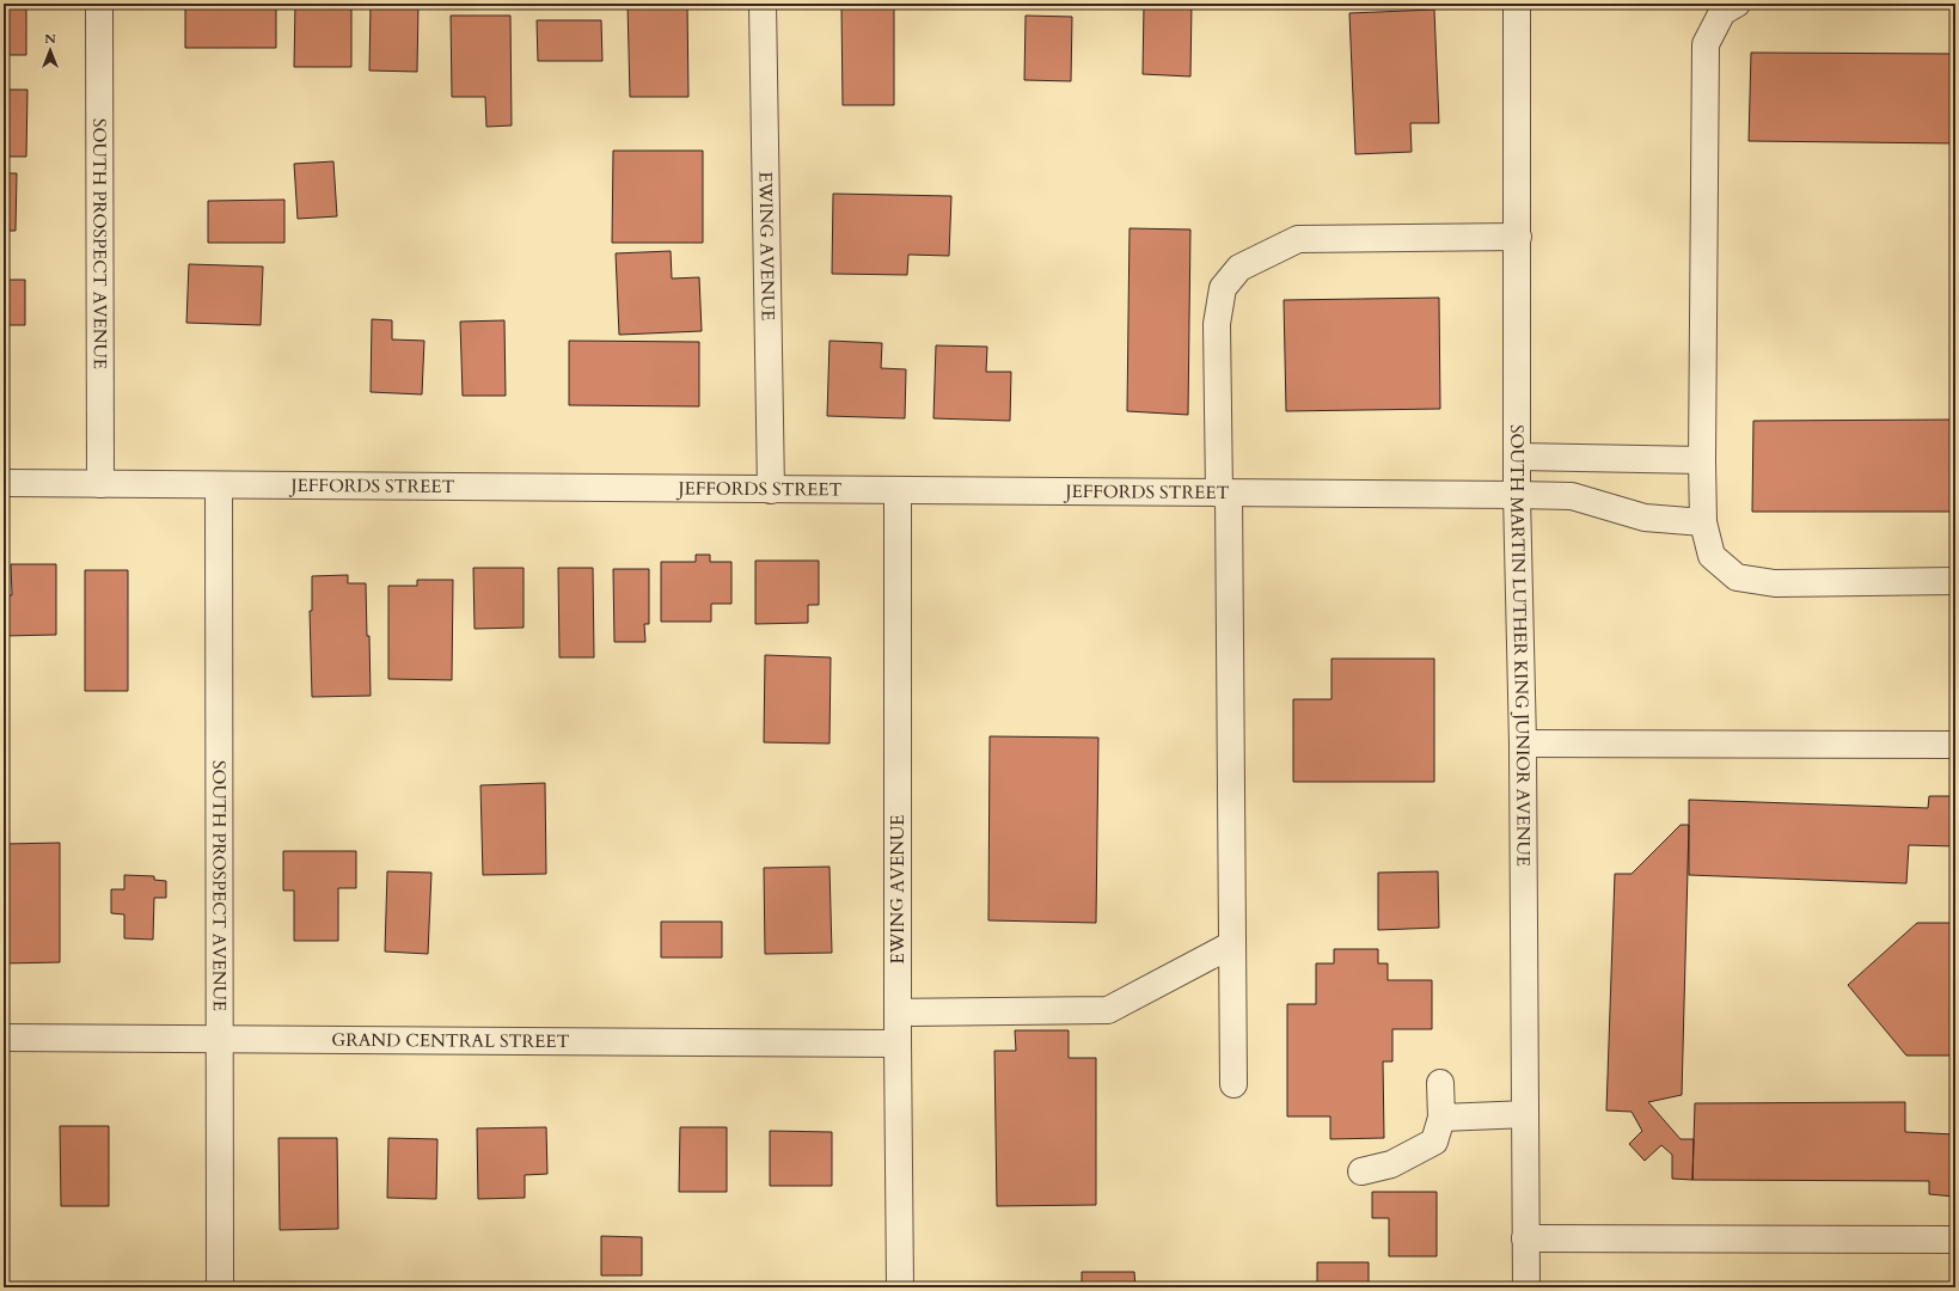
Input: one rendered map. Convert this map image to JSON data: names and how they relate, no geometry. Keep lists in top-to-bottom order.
{
  "streets": {
    "street": [
      "SOUTH PROSPECT AVENUE",
      "EWING AVENUE",
      "JEFFORDS STREET",
      "SOUTH MARTIN LUTHER KING JUNIOR AVENUE",
      "GRAND CENTRAL STREET"
    ]
  },
  "crossings": [
    ["SOUTH PROSPECT AVENUE", "JEFFORDS STREET"],
    ["SOUTH PROSPECT AVENUE", "GRAND CENTRAL STREET"],
    ["EWING AVENUE", "JEFFORDS STREET"],
    ["EWING AVENUE", "GRAND CENTRAL STREET"],
    ["JEFFORDS STREET", "SOUTH MARTIN LUTHER KING JUNIOR AVENUE"]
  ],
  "north": "top"
}
